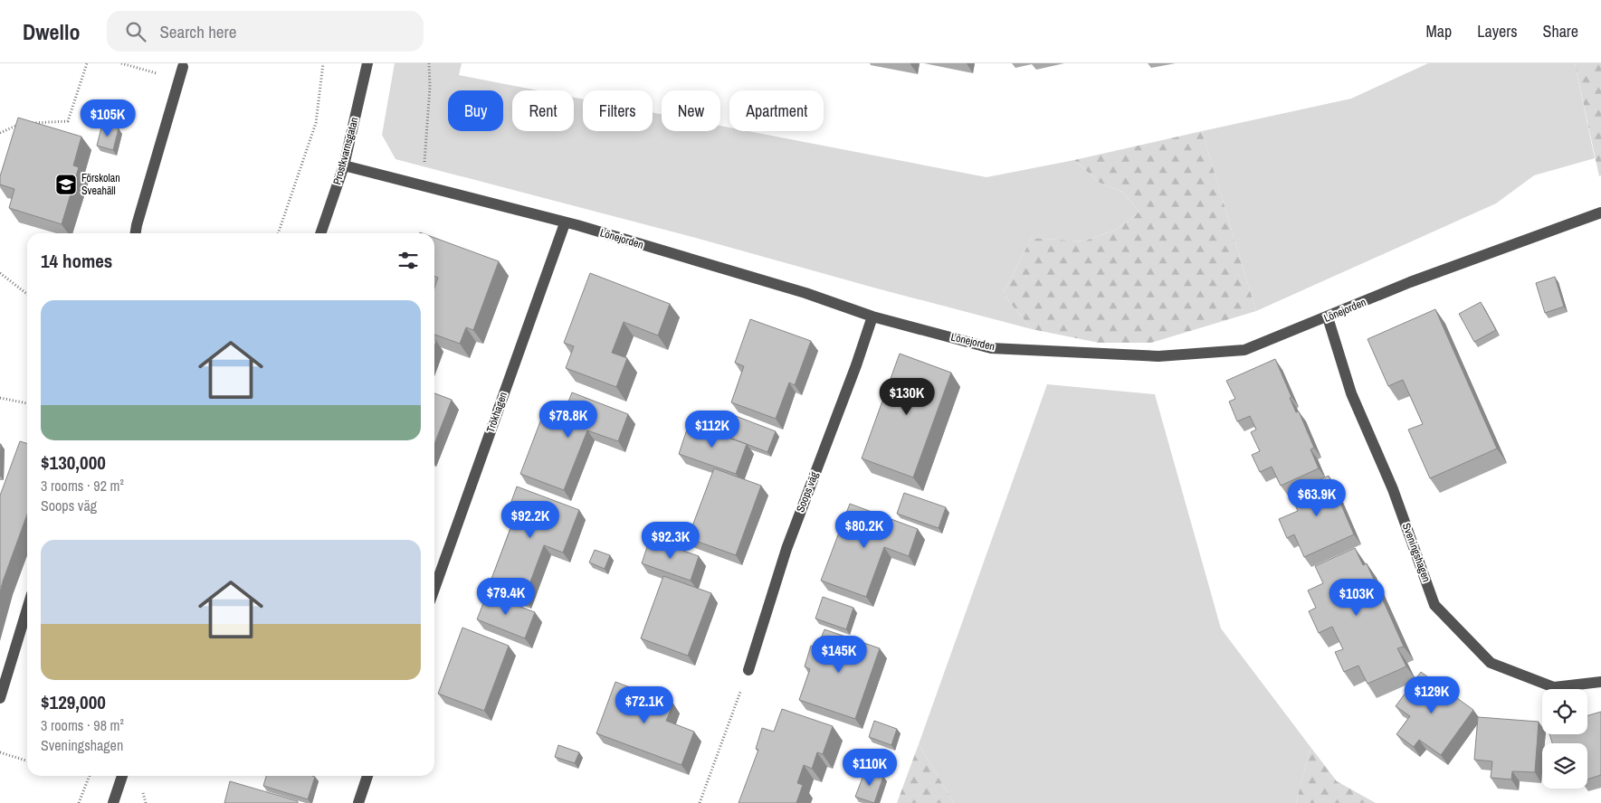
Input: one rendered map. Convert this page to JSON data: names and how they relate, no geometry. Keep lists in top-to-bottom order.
{
  "streets": {
    "street": [
      "Prostkvarnsgatan",
      "Lönejorden",
      "Trökhagen",
      "Soops väg",
      "Sveningshagen"
    ]
  },
  "crossings": [
    ["Prostkvarnsgatan", "Lönejorden"],
    ["Lönejorden", "Trökhagen"],
    ["Lönejorden", "Soops väg"],
    ["Lönejorden", "Sveningshagen"]
  ],
  "places": {
    "school or university": ["Förskolan Sveahäll"]
  },
  "page": {
    "header": "Dwello",
    "search": "Search here",
    "nav": ["Map", "Layers", "Share"],
    "chip": [
      "Buy",
      "Rent",
      "Filters",
      "New",
      "Apartment"
    ],
    "price": [
      "$105K",
      "$130K",
      "$78.8K",
      "$112K",
      "$63.9K",
      "$92.2K",
      "$80.2K",
      "$92.3K",
      "$79.4K",
      "$103K",
      "$145K",
      "$129K",
      "$72.1K",
      "$110K"
    ],
    "heading": "14 homes",
    "list": [
      {
        "name": "$130,000",
        "note": "3 rooms · 92 m² · Soops väg"
      },
      {
        "name": "$129,000",
        "note": "3 rooms · 98 m² · Sveningshagen"
      }
    ]
  }
}
